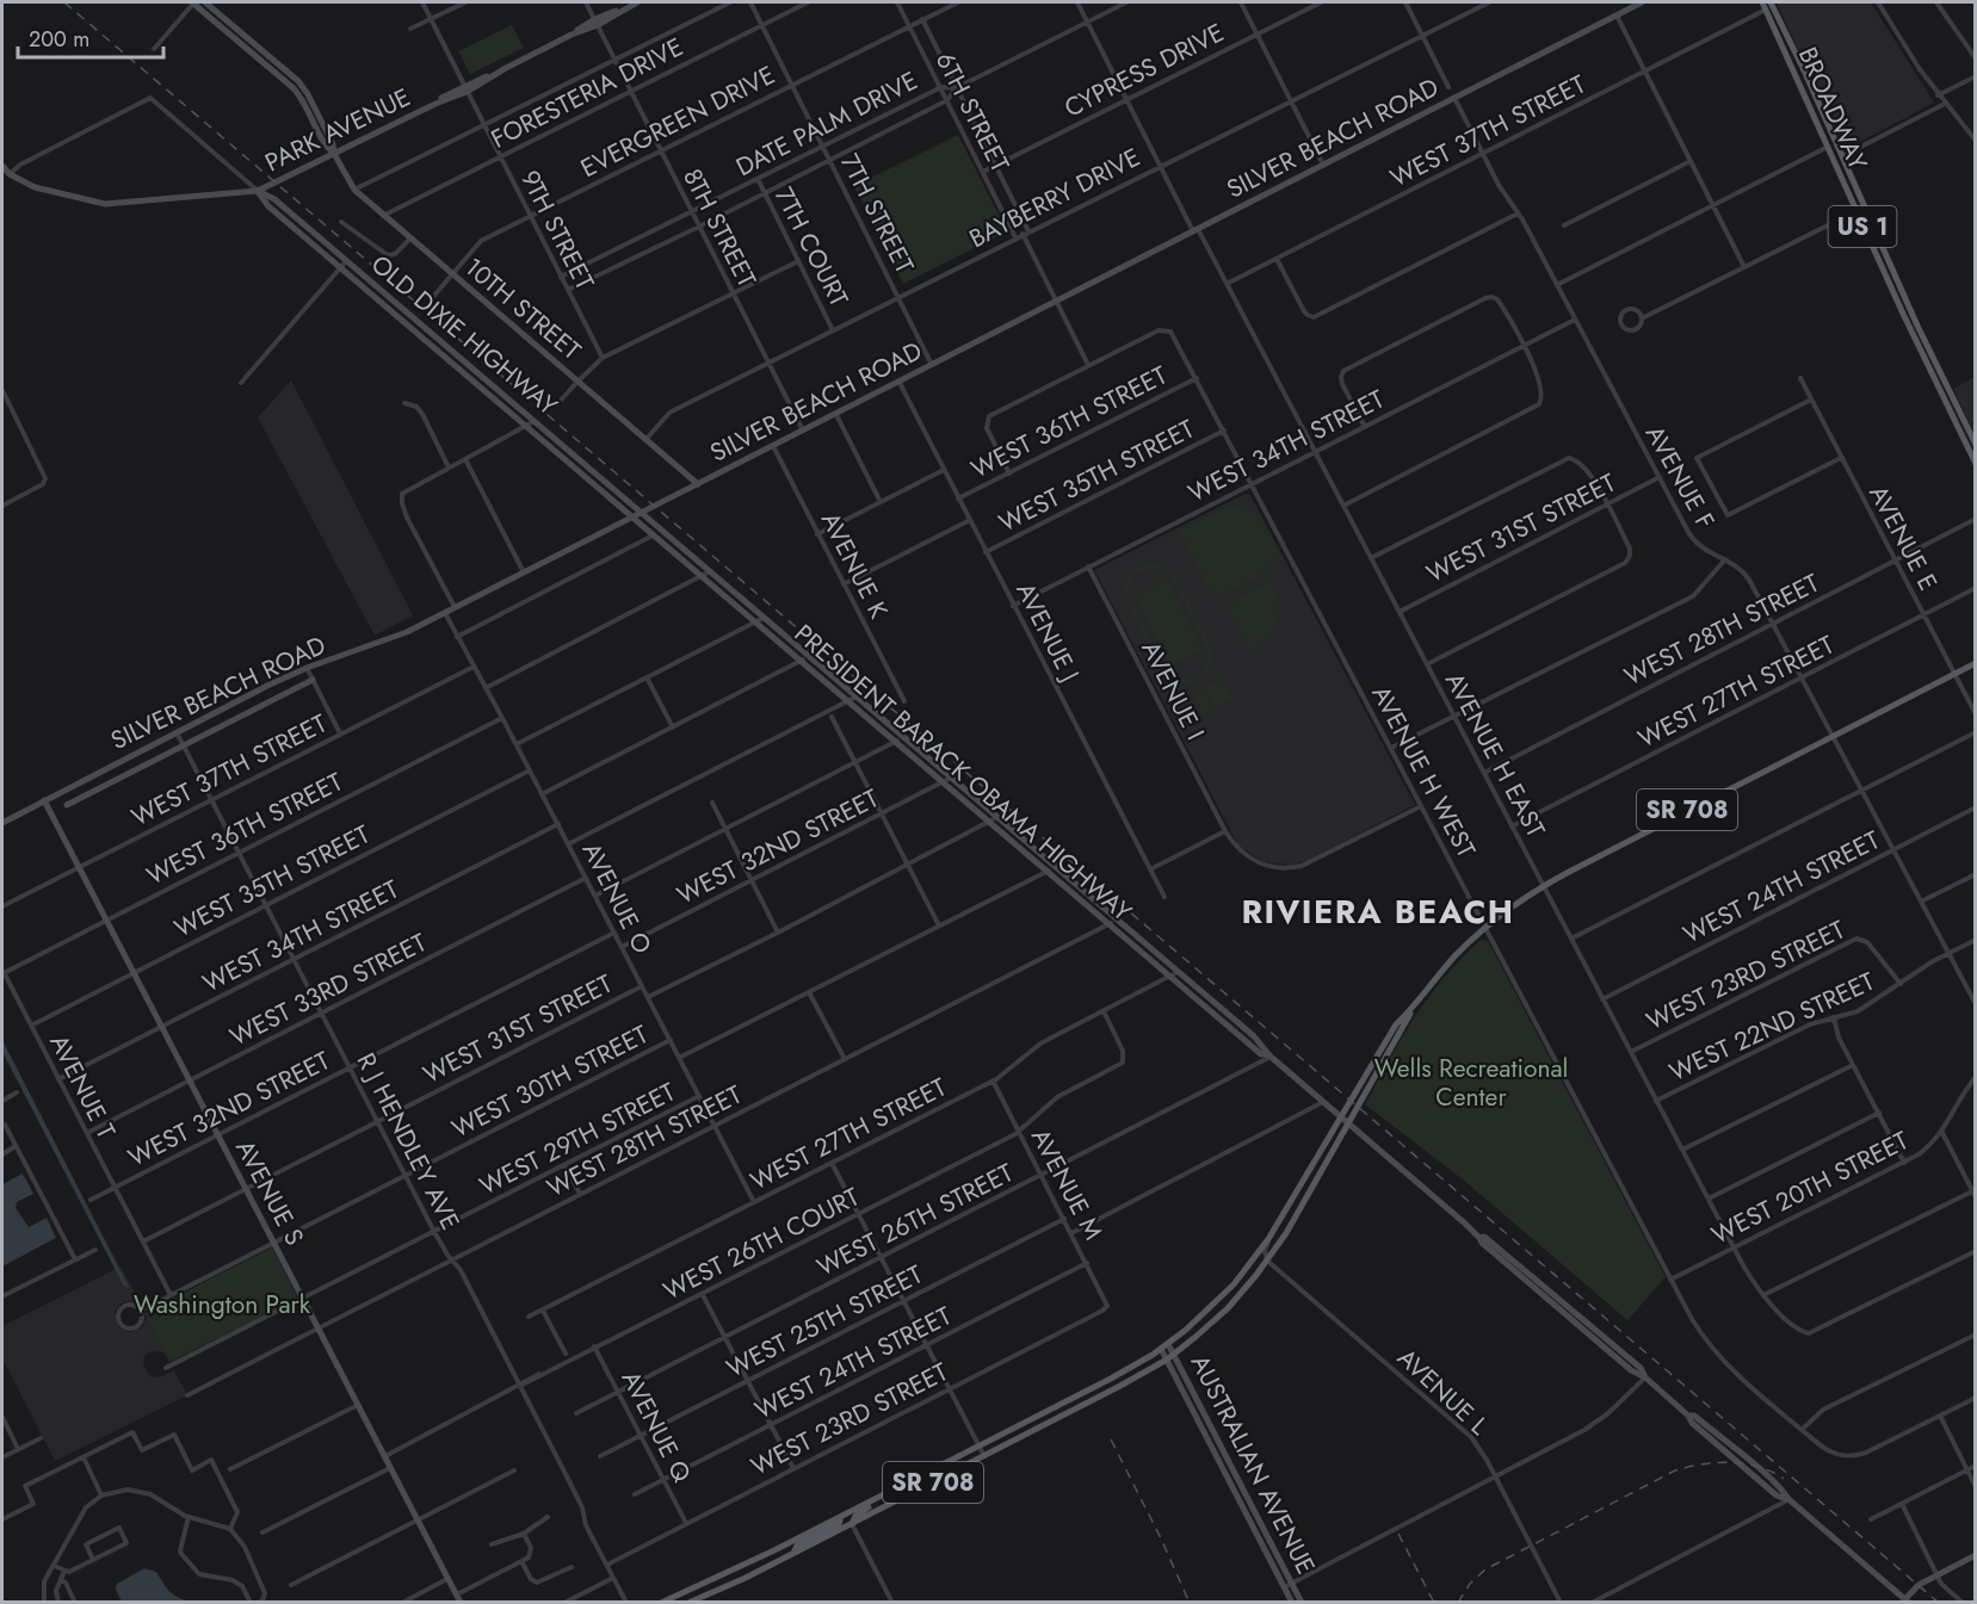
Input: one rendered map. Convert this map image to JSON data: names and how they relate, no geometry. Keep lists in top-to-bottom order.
{
  "streets": {
    "main road": [
      "BROADWAY",
      "PARK AVENUE",
      "SILVER BEACH ROAD",
      "US 1",
      "10TH STREET",
      "OLD DIXIE HIGHWAY",
      "PRESIDENT BARACK OBAMA HIGHWAY",
      "SR 708",
      "AVENUE S",
      "AUSTRALIAN AVENUE"
    ],
    "street": [
      "CYPRESS DRIVE",
      "FORESTERIA DRIVE",
      "6TH STREET",
      "EVERGREEN DRIVE",
      "DATE PALM DRIVE",
      "WEST 37TH STREET",
      "BAYBERRY DRIVE",
      "7TH STREET",
      "8TH STREET",
      "9TH STREET",
      "7TH COURT",
      "WEST 36TH STREET",
      "WEST 34TH STREET",
      "WEST 35TH STREET",
      "AVENUE F",
      "WEST 31ST STREET",
      "AVENUE E",
      "AVENUE K",
      "WEST 28TH STREET",
      "AVENUE J",
      "AVENUE I",
      "WEST 27TH STREET",
      "AVENUE H EAST",
      "AVENUE H WEST",
      "WEST 32ND STREET",
      "WEST 24TH STREET",
      "AVENUE O",
      "WEST 23RD STREET",
      "WEST 33RD STREET",
      "WEST 22ND STREET",
      "WEST 30TH STREET",
      "AVENUE T",
      "WEST 29TH STREET",
      "R J HENDLEY AVE",
      "AVENUE M",
      "WEST 20TH STREET",
      "WEST 26TH STREET",
      "WEST 26TH COURT",
      "WEST 25TH STREET",
      "AVENUE L",
      "AVENUE Q"
    ]
  },
  "crossings": [
    ["CYPRESS DRIVE", "6TH STREET"],
    ["CYPRESS DRIVE", "AVENUE H EAST"],
    ["FORESTERIA DRIVE", "7TH STREET"],
    ["FORESTERIA DRIVE", "8TH STREET"],
    ["FORESTERIA DRIVE", "9TH STREET"],
    ["FORESTERIA DRIVE", "10TH STREET"],
    ["BROADWAY", "WEST 37TH STREET"],
    ["6TH STREET", "EVERGREEN DRIVE"],
    ["6TH STREET", "DATE PALM DRIVE"],
    ["6TH STREET", "BAYBERRY DRIVE"],
    ["EVERGREEN DRIVE", "7TH STREET"],
    ["EVERGREEN DRIVE", "8TH STREET"],
    ["EVERGREEN DRIVE", "9TH STREET"],
    ["EVERGREEN DRIVE", "10TH STREET"],
    ["DATE PALM DRIVE", "7TH STREET"],
    ["DATE PALM DRIVE", "8TH STREET"],
    ["DATE PALM DRIVE", "9TH STREET"],
    ["DATE PALM DRIVE", "7TH COURT"],
    ["DATE PALM DRIVE", "AVENUE H EAST"],
    ["PARK AVENUE", "8TH STREET"],
    ["PARK AVENUE", "9TH STREET"],
    ["PARK AVENUE", "10TH STREET"],
    ["PARK AVENUE", "OLD DIXIE HIGHWAY"],
    ["WEST 37TH STREET", "AVENUE F"],
    ["WEST 37TH STREET", "AVENUE H EAST"],
    ["WEST 37TH STREET", "AVENUE O"],
    ["WEST 37TH STREET", "R J HENDLEY AVE"],
    ["WEST 37TH STREET", "AVENUE S"],
    ["SILVER BEACH ROAD", "7TH STREET"],
    ["SILVER BEACH ROAD", "8TH STREET"],
    ["SILVER BEACH ROAD", "10TH STREET"],
    ["SILVER BEACH ROAD", "OLD DIXIE HIGHWAY"],
    ["SILVER BEACH ROAD", "AVENUE F"],
    ["SILVER BEACH ROAD", "AVENUE K"],
    ["SILVER BEACH ROAD", "AVENUE J"],
    ["SILVER BEACH ROAD", "AVENUE H EAST"],
    ["SILVER BEACH ROAD", "PRESIDENT BARACK OBAMA HIGHWAY"],
    ["SILVER BEACH ROAD", "AVENUE O"],
    ["SILVER BEACH ROAD", "R J HENDLEY AVE"],
    ["SILVER BEACH ROAD", "AVENUE S"],
    ["BAYBERRY DRIVE", "7TH STREET"],
    ["BAYBERRY DRIVE", "8TH STREET"],
    ["BAYBERRY DRIVE", "7TH COURT"],
    ["BAYBERRY DRIVE", "10TH STREET"],
    ["BAYBERRY DRIVE", "AVENUE H EAST"],
    ["OLD DIXIE HIGHWAY", "PRESIDENT BARACK OBAMA HIGHWAY"],
    ["WEST 36TH STREET", "AVENUE K"],
    ["WEST 36TH STREET", "AVENUE J"],
    ["WEST 36TH STREET", "AVENUE H WEST"],
    ["WEST 36TH STREET", "AVENUE O"],
    ["WEST 36TH STREET", "AVENUE T"],
    ["WEST 36TH STREET", "R J HENDLEY AVE"],
    ["WEST 36TH STREET", "AVENUE S"],
    ["WEST 34TH STREET", "AVENUE F"],
    ["WEST 34TH STREET", "AVENUE J"],
    ["WEST 34TH STREET", "AVENUE I"],
    ["WEST 34TH STREET", "AVENUE H EAST"],
    ["WEST 34TH STREET", "AVENUE H WEST"],
    ["WEST 34TH STREET", "AVENUE O"],
    ["WEST 34TH STREET", "AVENUE T"],
    ["WEST 34TH STREET", "R J HENDLEY AVE"],
    ["WEST 34TH STREET", "AVENUE S"],
    ["WEST 35TH STREET", "AVENUE J"],
    ["WEST 35TH STREET", "AVENUE H WEST"],
    ["WEST 35TH STREET", "AVENUE O"],
    ["WEST 35TH STREET", "AVENUE T"],
    ["WEST 35TH STREET", "R J HENDLEY AVE"],
    ["WEST 35TH STREET", "AVENUE S"],
    ["AVENUE F", "WEST 31ST STREET"],
    ["AVENUE F", "WEST 28TH STREET"],
    ["AVENUE F", "WEST 27TH STREET"],
    ["AVENUE F", "SR 708"],
    ["AVENUE F", "WEST 24TH STREET"],
    ["AVENUE F", "WEST 22ND STREET"],
    ["WEST 31ST STREET", "AVENUE H EAST"],
    ["WEST 31ST STREET", "PRESIDENT BARACK OBAMA HIGHWAY"],
    ["WEST 31ST STREET", "AVENUE O"],
    ["WEST 31ST STREET", "AVENUE T"],
    ["WEST 31ST STREET", "R J HENDLEY AVE"],
    ["WEST 31ST STREET", "AVENUE S"],
    ["AVENUE E", "WEST 28TH STREET"],
    ["AVENUE E", "WEST 27TH STREET"],
    ["AVENUE E", "SR 708"],
    ["WEST 28TH STREET", "AVENUE H EAST"],
    ["WEST 28TH STREET", "PRESIDENT BARACK OBAMA HIGHWAY"],
    ["WEST 28TH STREET", "AVENUE O"],
    ["WEST 28TH STREET", "R J HENDLEY AVE"],
    ["WEST 28TH STREET", "AVENUE S"],
    ["WEST 27TH STREET", "AVENUE H EAST"],
    ["WEST 27TH STREET", "PRESIDENT BARACK OBAMA HIGHWAY"],
    ["WEST 27TH STREET", "AVENUE O"],
    ["WEST 27TH STREET", "AVENUE M"],
    ["WEST 27TH STREET", "WEST 26TH COURT"],
    ["AVENUE H EAST", "SR 708"],
    ["AVENUE H EAST", "WEST 24TH STREET"],
    ["AVENUE H EAST", "WEST 23RD STREET"],
    ["AVENUE H EAST", "WEST 22ND STREET"],
    ["AVENUE H EAST", "WEST 20TH STREET"],
    ["AVENUE H WEST", "SR 708"],
    ["AVENUE H WEST", "WEST 20TH STREET"],
    ["PRESIDENT BARACK OBAMA HIGHWAY", "SR 708"],
    ["PRESIDENT BARACK OBAMA HIGHWAY", "WEST 32ND STREET"],
    ["PRESIDENT BARACK OBAMA HIGHWAY", "WEST 30TH STREET"],
    ["PRESIDENT BARACK OBAMA HIGHWAY", "WEST 26TH STREET"],
    ["SR 708", "AVENUE L"],
    ["SR 708", "AUSTRALIAN AVENUE"],
    ["WEST 32ND STREET", "AVENUE O"],
    ["WEST 32ND STREET", "AVENUE T"],
    ["WEST 32ND STREET", "R J HENDLEY AVE"],
    ["WEST 32ND STREET", "AVENUE S"],
    ["WEST 24TH STREET", "AVENUE M"],
    ["WEST 24TH STREET", "AVENUE Q"],
    ["AVENUE O", "WEST 33RD STREET"],
    ["AVENUE O", "WEST 30TH STREET"],
    ["AVENUE O", "WEST 29TH STREET"],
    ["WEST 23RD STREET", "WEST 22ND STREET"],
    ["WEST 23RD STREET", "R J HENDLEY AVE"],
    ["WEST 23RD STREET", "AVENUE M"],
    ["WEST 23RD STREET", "AVENUE Q"],
    ["WEST 33RD STREET", "AVENUE T"],
    ["WEST 33RD STREET", "R J HENDLEY AVE"],
    ["WEST 33RD STREET", "AVENUE S"],
    ["WEST 30TH STREET", "AVENUE T"],
    ["WEST 30TH STREET", "R J HENDLEY AVE"],
    ["WEST 30TH STREET", "AVENUE S"],
    ["WEST 29TH STREET", "R J HENDLEY AVE"],
    ["WEST 29TH STREET", "AVENUE S"],
    ["R J HENDLEY AVE", "WEST 26TH COURT"],
    ["AVENUE M", "WEST 26TH STREET"],
    ["AVENUE M", "WEST 26TH COURT"],
    ["AVENUE M", "WEST 25TH STREET"],
    ["AVENUE S", "WEST 26TH COURT"],
    ["WEST 26TH STREET", "AVENUE Q"],
    ["WEST 26TH COURT", "AVENUE Q"],
    ["WEST 25TH STREET", "AVENUE Q"]
  ],
  "districts": ["RIVIERA BEACH"],
  "parks": ["Wells Recreational Center", "Washington Park"],
  "scale_bar": "200 m"
}
